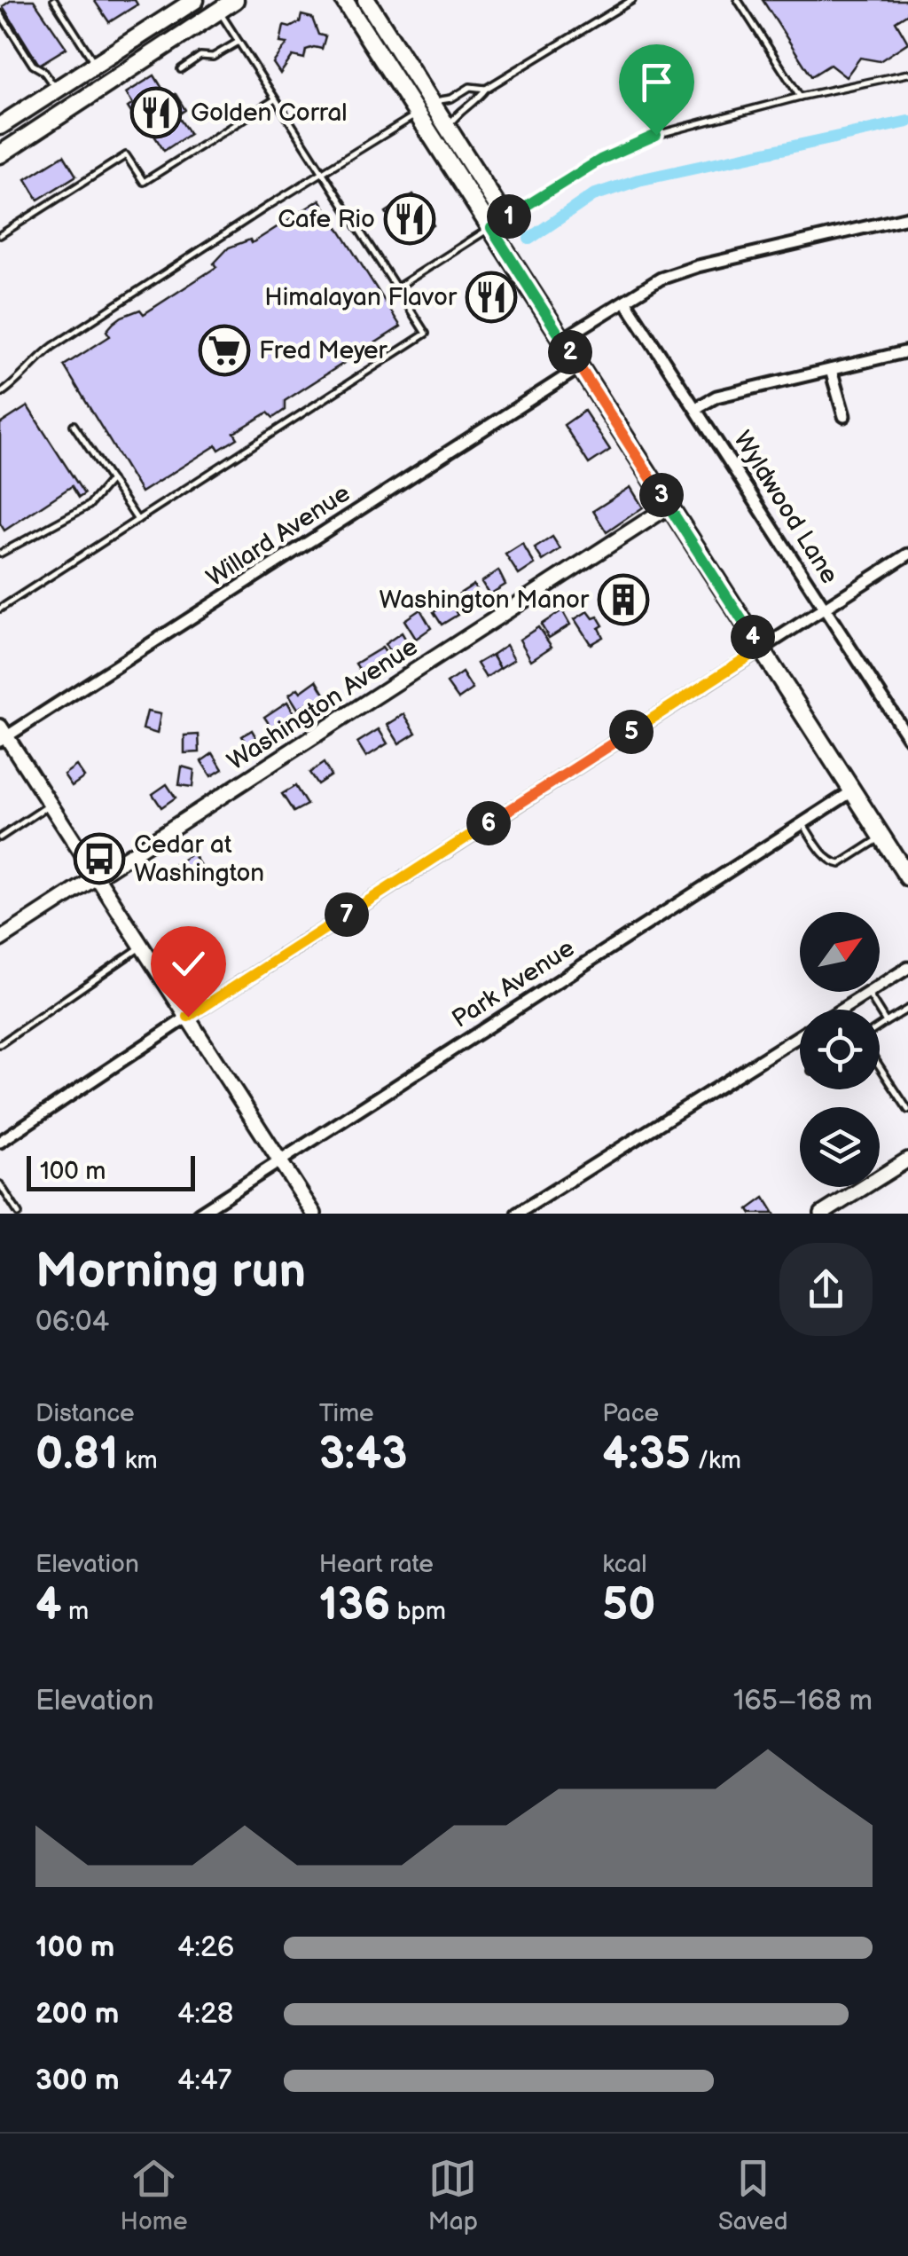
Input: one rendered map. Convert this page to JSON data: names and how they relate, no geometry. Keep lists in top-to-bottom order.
{
  "streets": {
    "street": [
      "Wyldwood Lane",
      "Willard Avenue",
      "Washington Avenue",
      "Park Avenue"
    ]
  },
  "places": {
    "restaurant": ["Golden Corral", "Cafe Rio", "Himalayan Flavor"],
    "supermarket": ["Fred Meyer"],
    "building": ["Washington Manor"],
    "bus stop": ["Cedar at Washington"]
  },
  "scale_bar": "100 m",
  "north": "top right",
  "page": {
    "pins": [
      "1",
      "2",
      "3",
      "4",
      "5",
      "6",
      "7"
    ],
    "scale": "100 m",
    "heading": ["Morning run", "06:04"],
    "stats": [
      ["Distance", "0.81 km"],
      ["Time", "3:43"],
      ["Pace", "4:35 /km"],
      ["Elevation", "4 m"],
      ["Heart rate", "136 bpm"],
      ["kcal", "50"]
    ],
    "chart": ["Elevation", "165–168 m"],
    "list": [
      {
        "name": "100 m",
        "note": "4:26"
      },
      {
        "name": "200 m",
        "note": "4:28"
      },
      {
        "name": "300 m",
        "note": "4:47"
      }
    ],
    "tabs": ["Home", "Map", "Saved"]
  }
}
